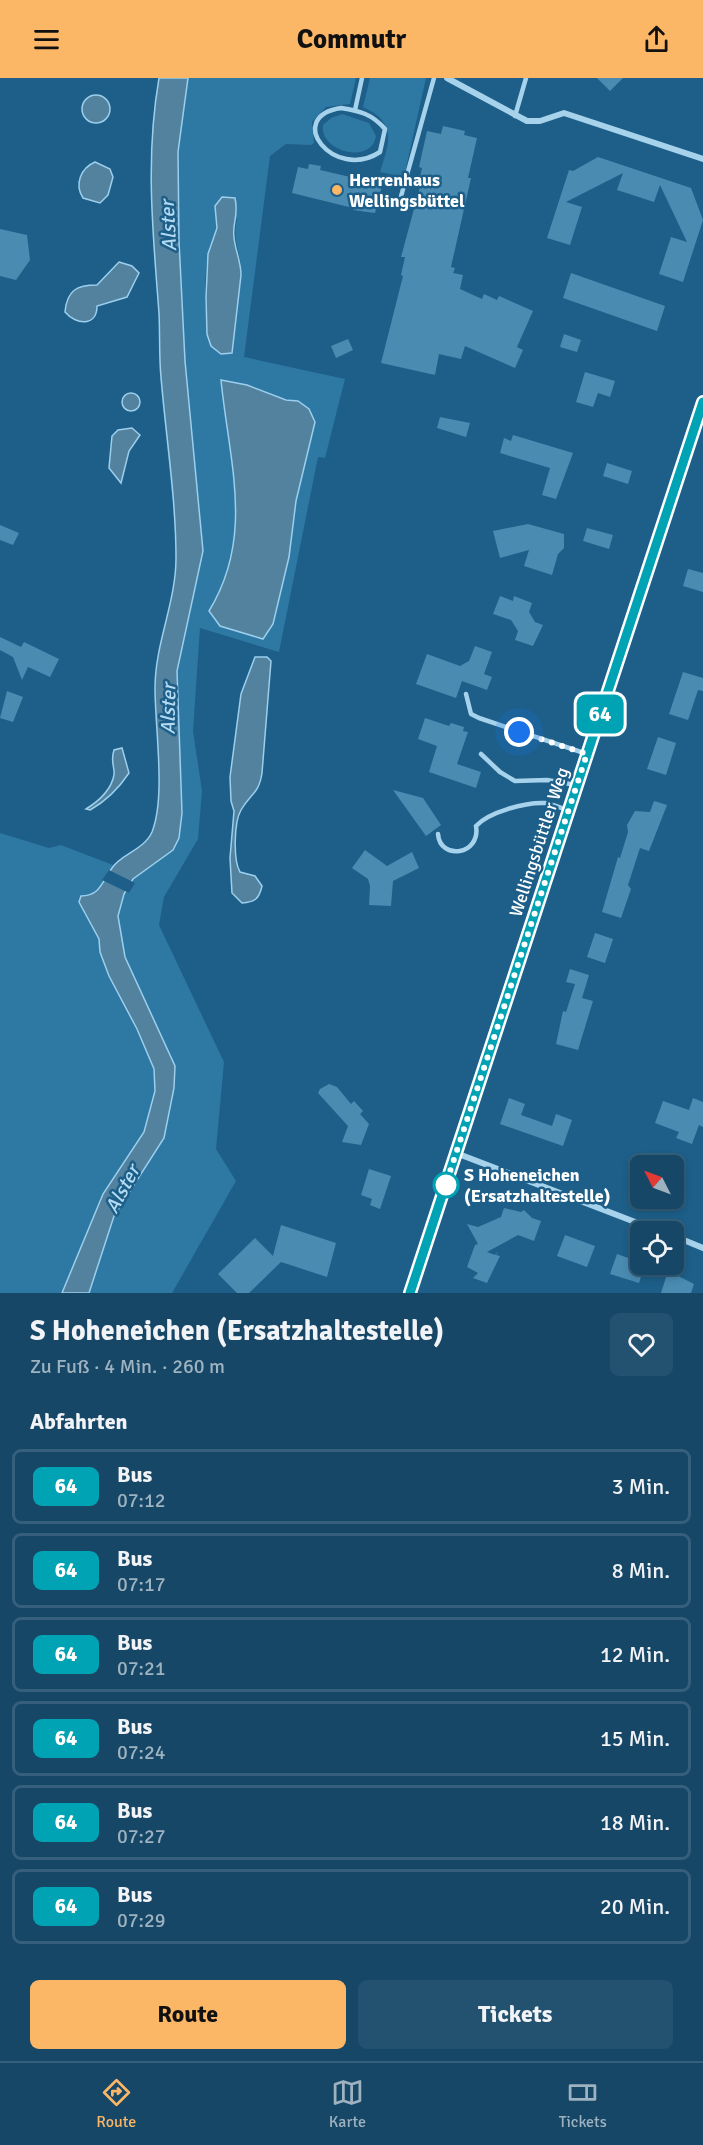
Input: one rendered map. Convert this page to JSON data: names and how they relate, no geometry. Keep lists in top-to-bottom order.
{
  "streets": {
    "main road": ["Wellingsbüttler Weg"]
  },
  "water": ["Alster"],
  "places": ["Herrenhaus Wellingsbüttel", "S Hoheneichen (Ersatzhaltestelle)"],
  "lines": ["bus line 64"],
  "north": "top left",
  "page": {
    "header": "Commutr",
    "on_map": "64",
    "heading": [
      ["S Hoheneichen (Ersatzhaltestelle)", "Zu Fuß · 4 Min. · 260 m"],
      "Abfahrten"
    ],
    "list": [
      {
        "mark": "64",
        "name": "Bus",
        "note": "07:12",
        "value": "3 Min."
      },
      {
        "mark": "64",
        "name": "Bus",
        "note": "07:17",
        "value": "8 Min."
      },
      {
        "mark": "64",
        "name": "Bus",
        "note": "07:21",
        "value": "12 Min."
      },
      {
        "mark": "64",
        "name": "Bus",
        "note": "07:24",
        "value": "15 Min."
      },
      {
        "mark": "64",
        "name": "Bus",
        "note": "07:27",
        "value": "18 Min."
      },
      {
        "mark": "64",
        "name": "Bus",
        "note": "07:29",
        "value": "20 Min."
      }
    ],
    "buttons": ["Route", "Tickets"],
    "tabs": ["Route", "Karte", "Tickets"]
  }
}
